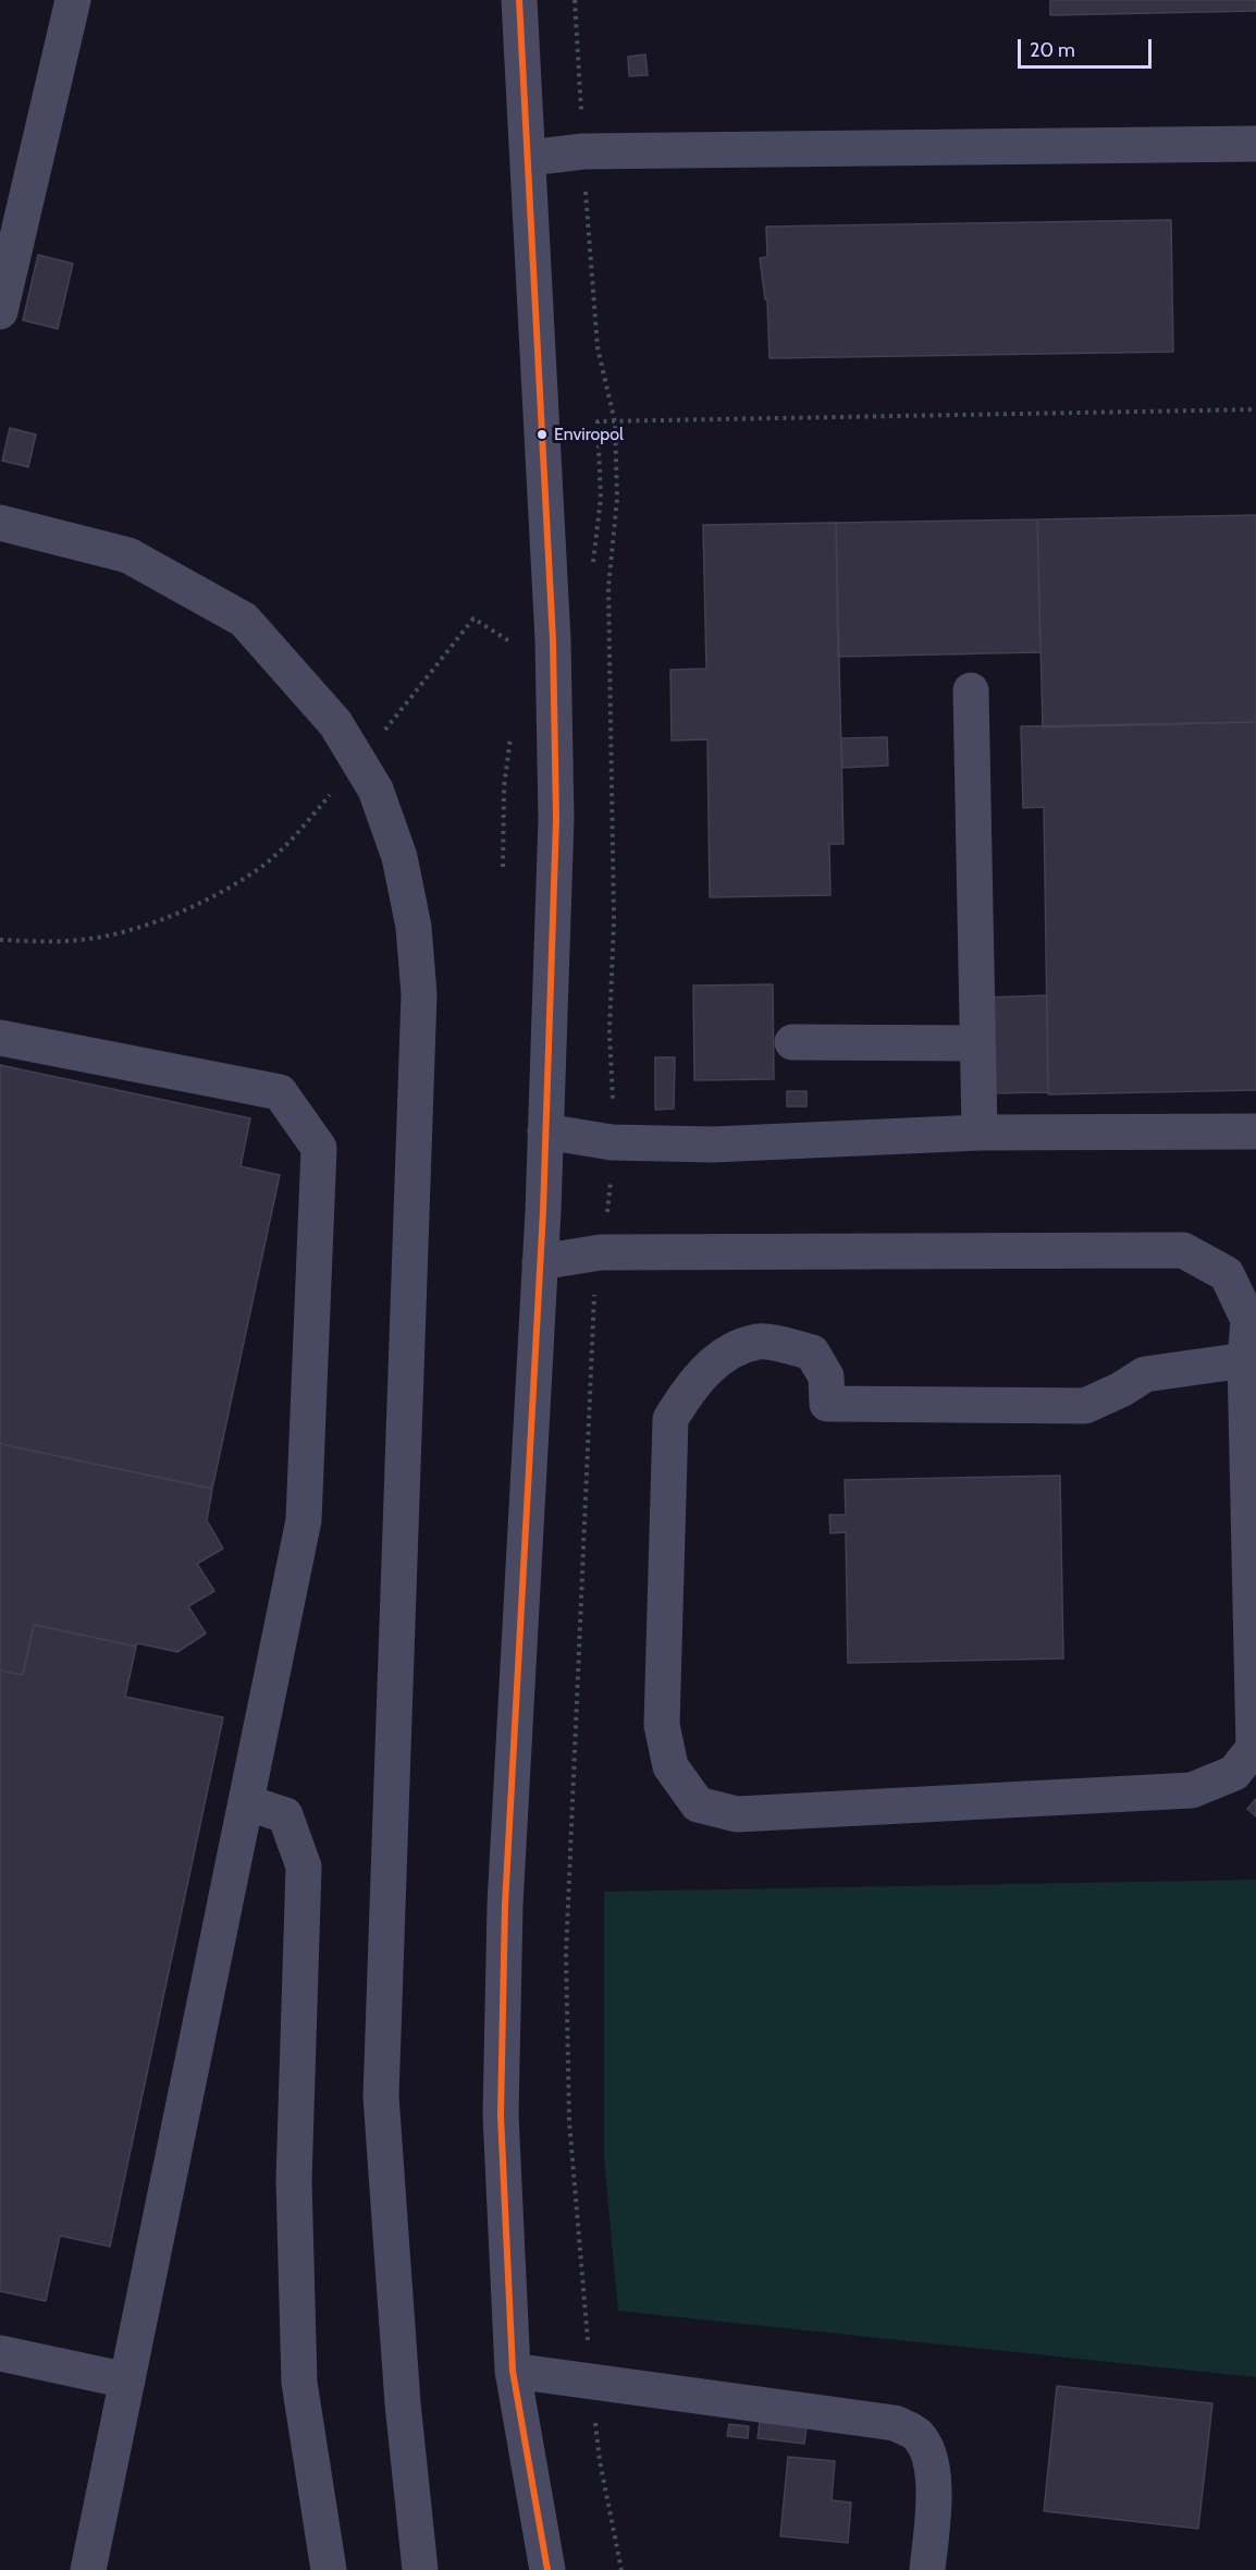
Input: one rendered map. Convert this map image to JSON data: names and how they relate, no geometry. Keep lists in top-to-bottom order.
{
  "places": ["Enviropol"],
  "scale_bar": "20 m"
}
